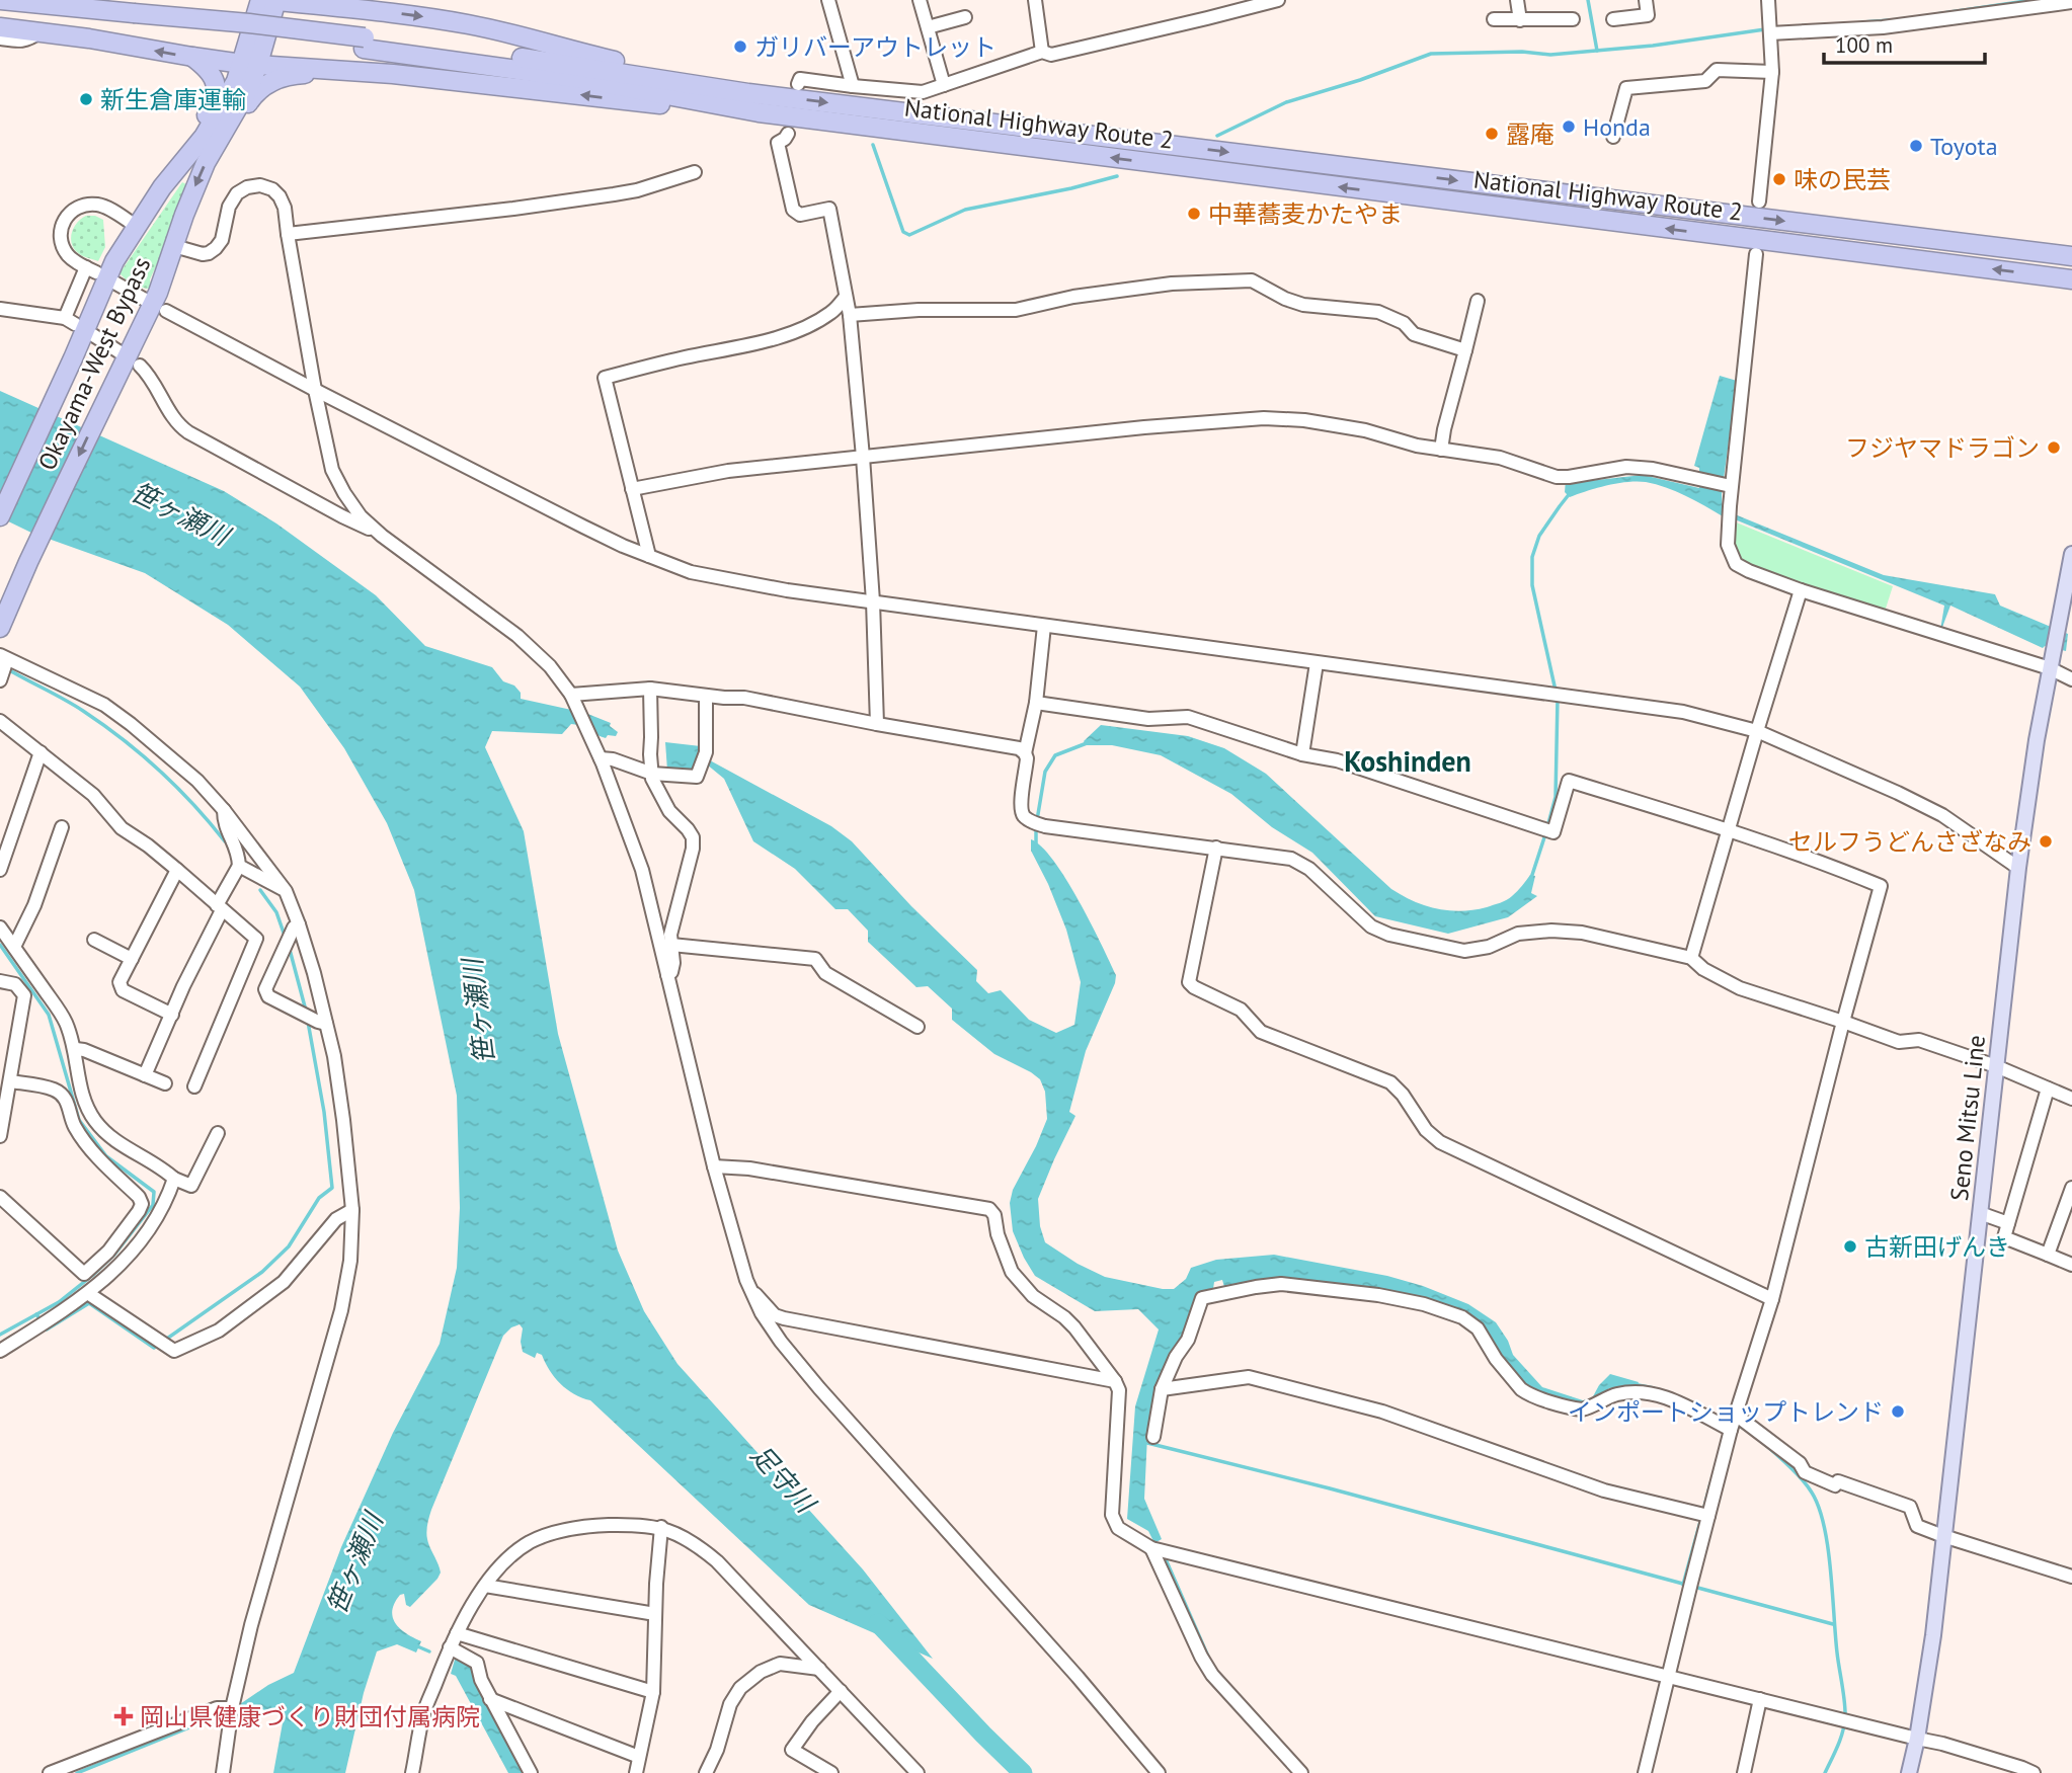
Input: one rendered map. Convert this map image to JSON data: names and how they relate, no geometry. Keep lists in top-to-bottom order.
{
  "streets": {
    "highway": ["National Highway Route 2", "Okayama-West Bypass"],
    "main road": ["Seno Mitsu Line"]
  },
  "districts": ["Koshinden"],
  "water": ["笹ヶ瀬川", "足守川"],
  "places": {
    "other": [
      "ガリバーアウトレット",
      "新生倉庫運輸",
      "Honda",
      "露庵",
      "Toyota",
      "味の民芸",
      "中華蕎麦かたやま",
      "フジヤマドラゴン",
      "セルフうどんさざなみ",
      "古新田げんき",
      "インポートショップトレンド"
    ],
    "health": ["岡山県健康づくり財団付属病院"]
  },
  "scale_bar": "100 m"
}
